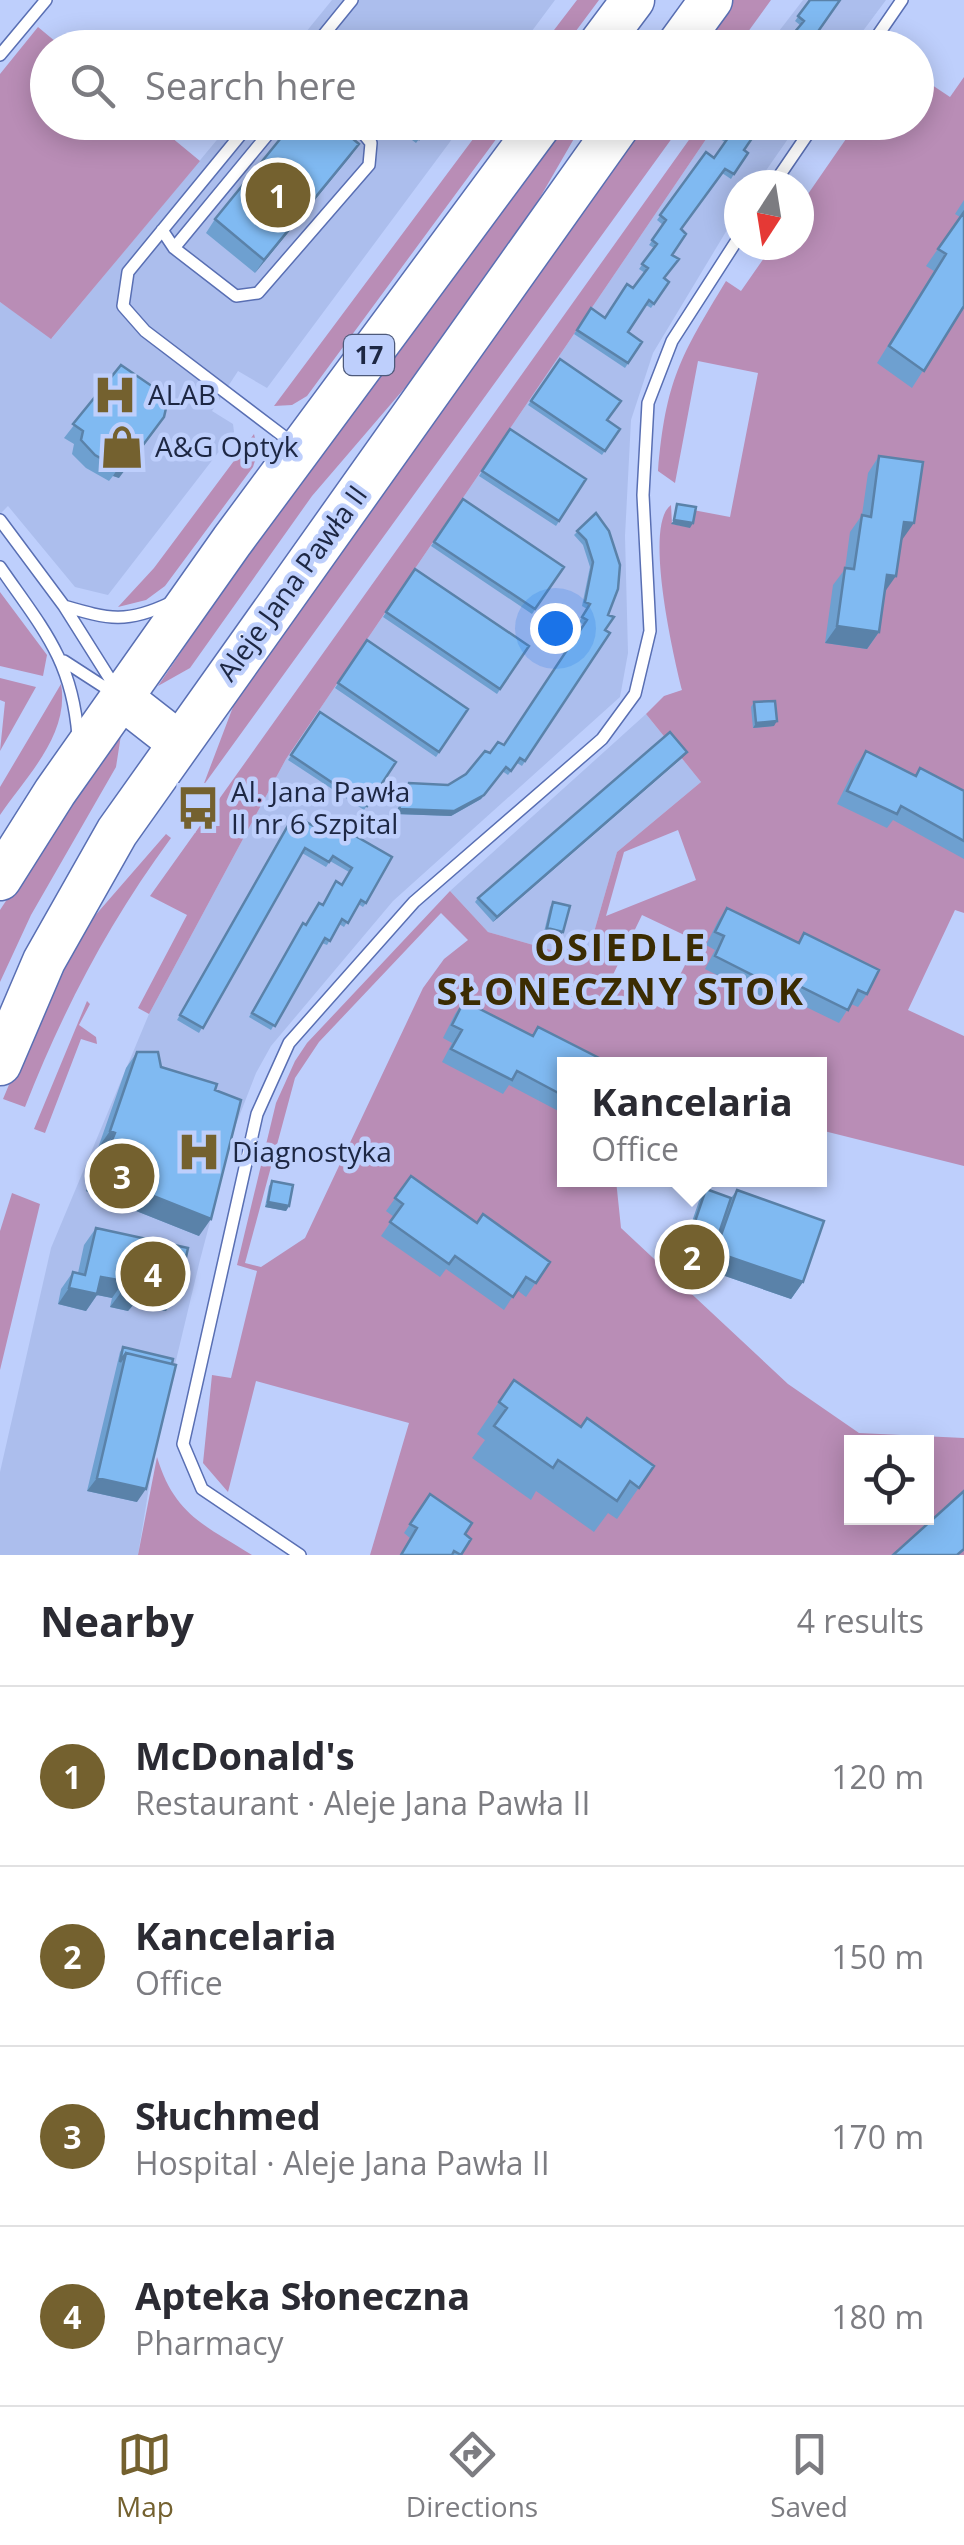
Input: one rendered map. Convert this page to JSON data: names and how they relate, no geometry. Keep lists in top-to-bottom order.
{
  "streets": {
    "highway": ["17", "Aleje Jana Pawła II"]
  },
  "districts": ["OSIEDLE SŁONECZNY STOK"],
  "places": {
    "hospital": ["ALAB", "Diagnostyka"],
    "shop": ["A&G Optyk"],
    "bus stop": ["Al. Jana Pawła II nr 6 Szpital"]
  },
  "north": "bottom",
  "page": {
    "search": "Search here",
    "pins": [
      "1",
      "3",
      "2",
      "4"
    ],
    "popup": ["Kancelaria", "Office"],
    "heading": ["Nearby", "4 results"],
    "list": [
      {
        "mark": "1",
        "name": "McDonald's",
        "note": "Restaurant · Aleje Jana Pawła II",
        "value": "120 m"
      },
      {
        "mark": "2",
        "name": "Kancelaria",
        "note": "Office",
        "value": "150 m"
      },
      {
        "mark": "3",
        "name": "Słuchmed",
        "note": "Hospital · Aleje Jana Pawła II",
        "value": "170 m"
      },
      {
        "mark": "4",
        "name": "Apteka Słoneczna",
        "note": "Pharmacy",
        "value": "180 m"
      }
    ],
    "nav": ["Map", "Directions", "Saved"]
  }
}
